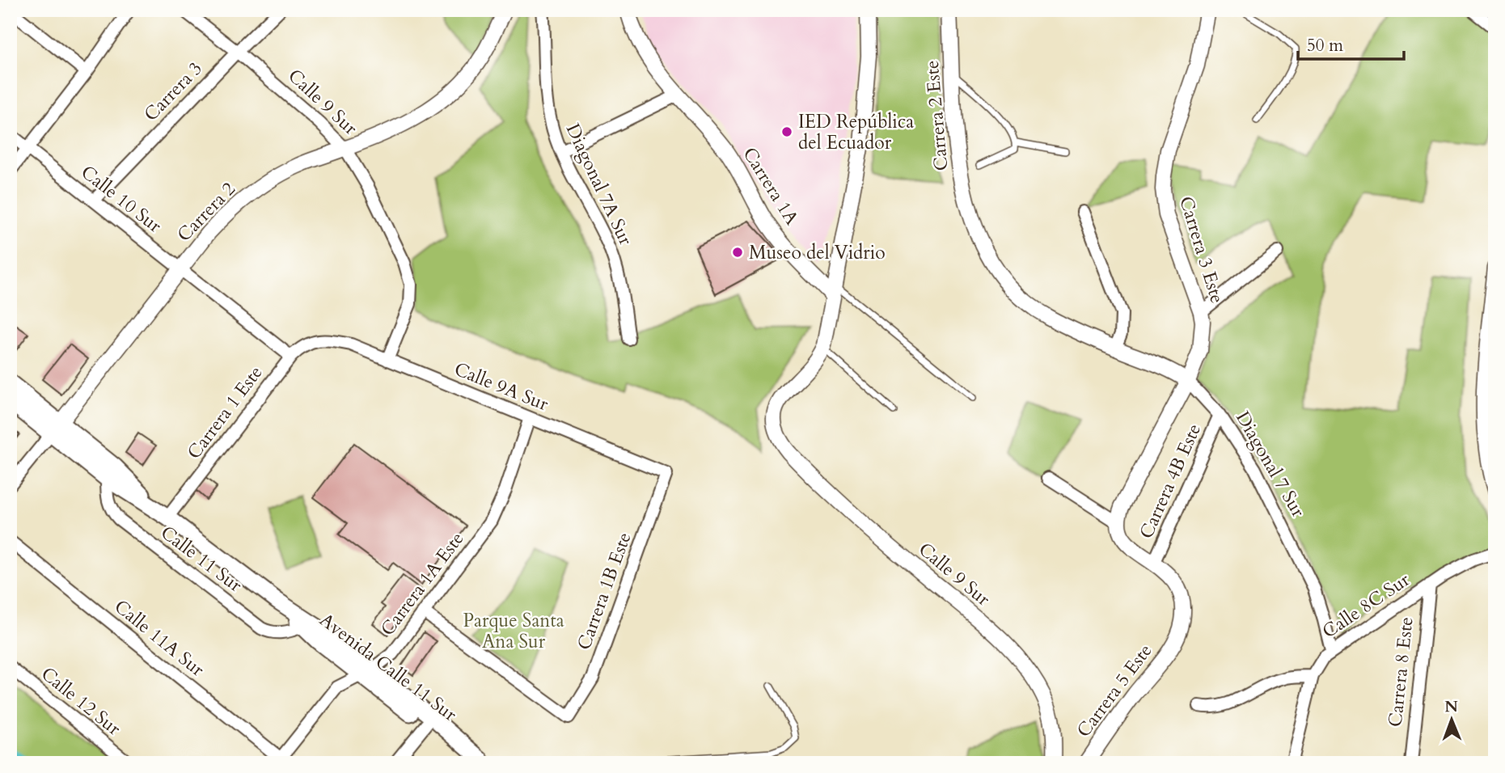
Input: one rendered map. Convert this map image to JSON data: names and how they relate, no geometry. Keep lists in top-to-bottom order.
{
  "streets": {
    "main road": ["Avenida Calle 11 Sur"],
    "street": [
      "Carrera 3",
      "Calle 9 Sur",
      "Carrera 2 Este",
      "Diagonal 7A Sur",
      "Carrera 1A",
      "Calle 10 Sur",
      "Carrera 2",
      "Carrera 3 Este",
      "Calle 9A Sur",
      "Carrera 1 Este",
      "Diagonal 7 Sur",
      "Carrera 4B Este",
      "Calle 11 Sur",
      "Carrera 1A Este",
      "Carrera 1B Este",
      "Calle 8C Sur",
      "Calle 11A Sur",
      "Carrera 8 Este",
      "Carrera 5 Este",
      "Calle 12 Sur"
    ]
  },
  "crossings": [
    ["Carrera 3", "Calle 9 Sur"],
    ["Carrera 3", "Calle 10 Sur"],
    ["Calle 9 Sur", "Carrera 2"],
    ["Calle 9 Sur", "Calle 9A Sur"],
    ["Carrera 2 Este", "Diagonal 7 Sur"],
    ["Calle 10 Sur", "Carrera 2"],
    ["Calle 10 Sur", "Carrera 1 Este"],
    ["Carrera 2", "Avenida Calle 11 Sur"],
    ["Carrera 3 Este", "Diagonal 7 Sur"],
    ["Calle 9A Sur", "Carrera 1 Este"],
    ["Calle 9A Sur", "Carrera 1A Este"],
    ["Calle 9A Sur", "Carrera 1B Este"],
    ["Carrera 1 Este", "Avenida Calle 11 Sur"],
    ["Diagonal 7 Sur", "Carrera 4B Este"],
    ["Diagonal 7 Sur", "Calle 8C Sur"],
    ["Carrera 4B Este", "Carrera 5 Este"],
    ["Calle 11 Sur", "Avenida Calle 11 Sur"],
    ["Carrera 1A Este", "Carrera 1B Este"],
    ["Carrera 1A Este", "Calle 11A Sur"],
    ["Carrera 1A Este", "Avenida Calle 11 Sur"],
    ["Calle 8C Sur", "Carrera 8 Este"]
  ],
  "parks": ["Parque Santa Ana Sur"],
  "places": ["IED República del Ecuador", "Museo del Vidrio"],
  "scale_bar": "50 m",
  "north": "top"
}
